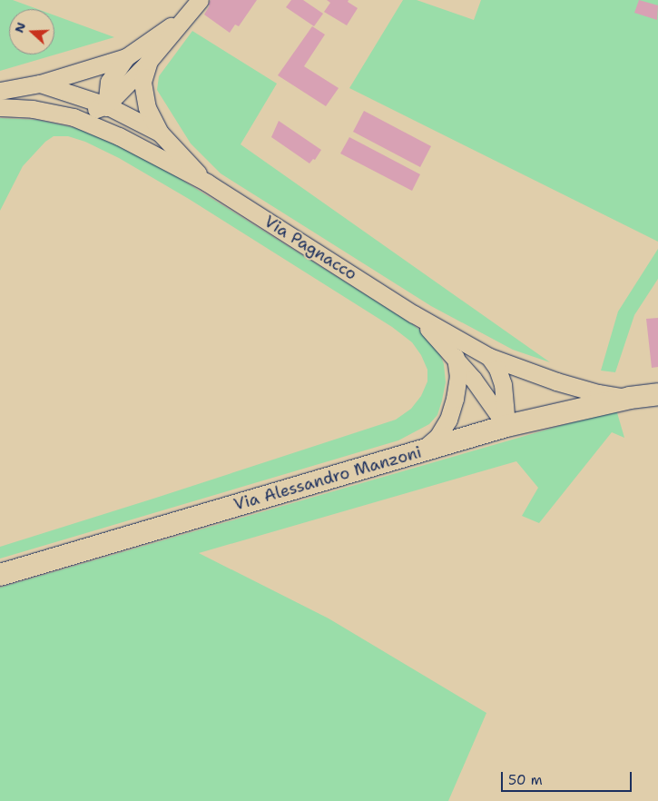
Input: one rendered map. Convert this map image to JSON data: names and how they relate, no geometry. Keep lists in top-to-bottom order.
{
  "streets": {
    "street": ["Via Pagnacco", "Via Alessandro Manzoni"]
  },
  "crossings": [
    ["Via Pagnacco", "Via Alessandro Manzoni"]
  ],
  "scale_bar": "50 m",
  "north": "left"
}
